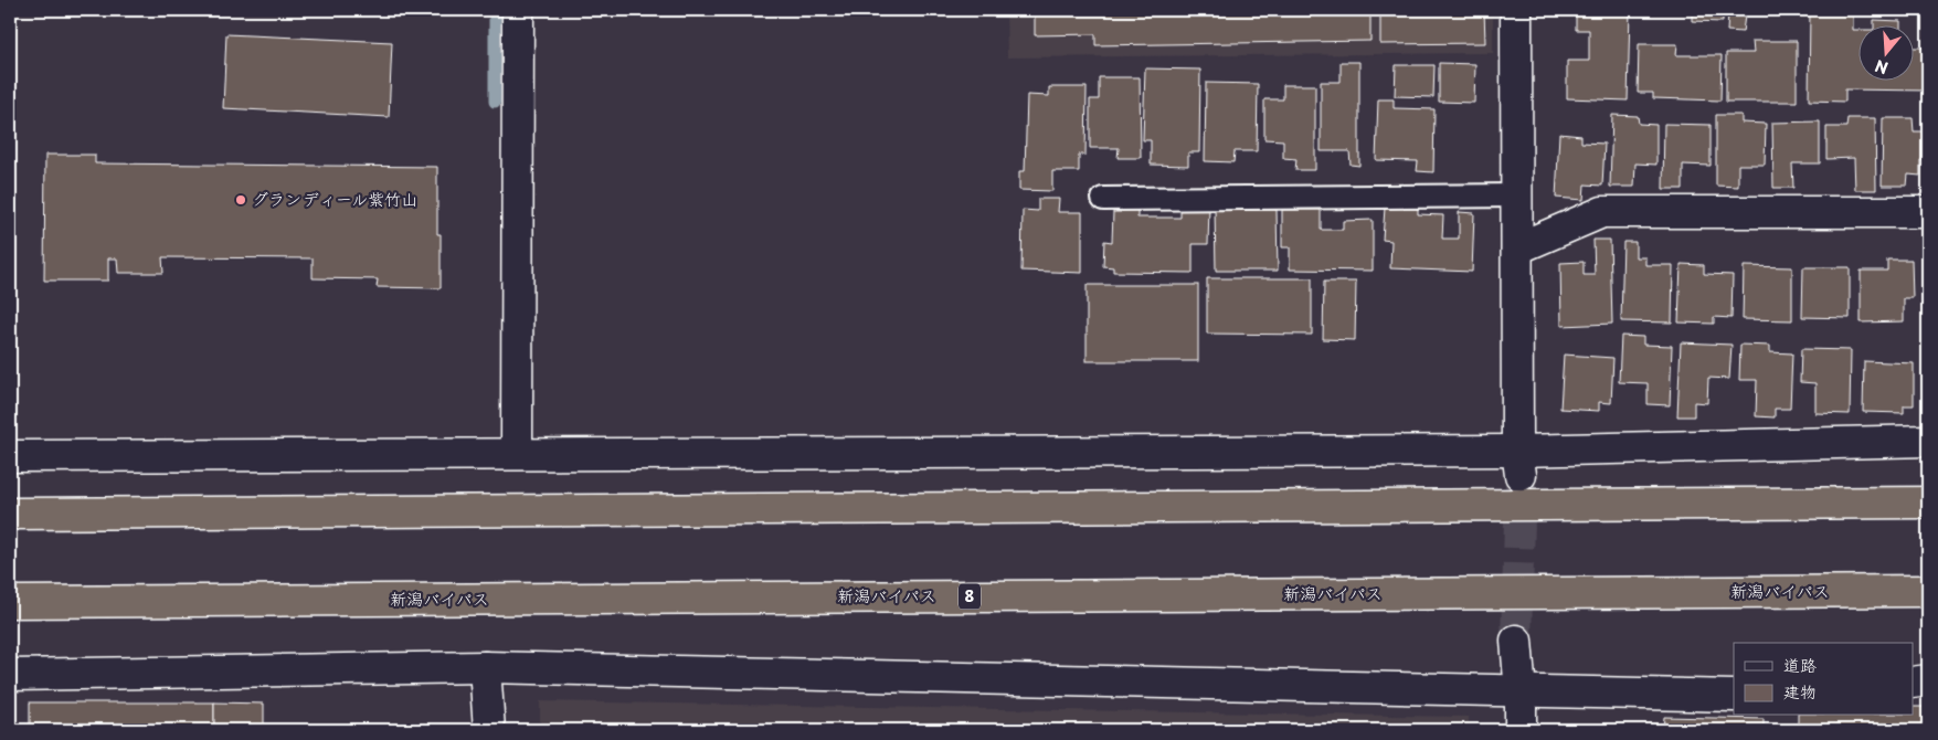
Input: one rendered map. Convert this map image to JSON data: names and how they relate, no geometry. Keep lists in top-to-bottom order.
{
  "streets": {
    "highway": ["新潟バイパス", "8"]
  },
  "places": ["グランディール紫竹山"],
  "legend": ["道路", "建物"],
  "north": "bottom"
}
